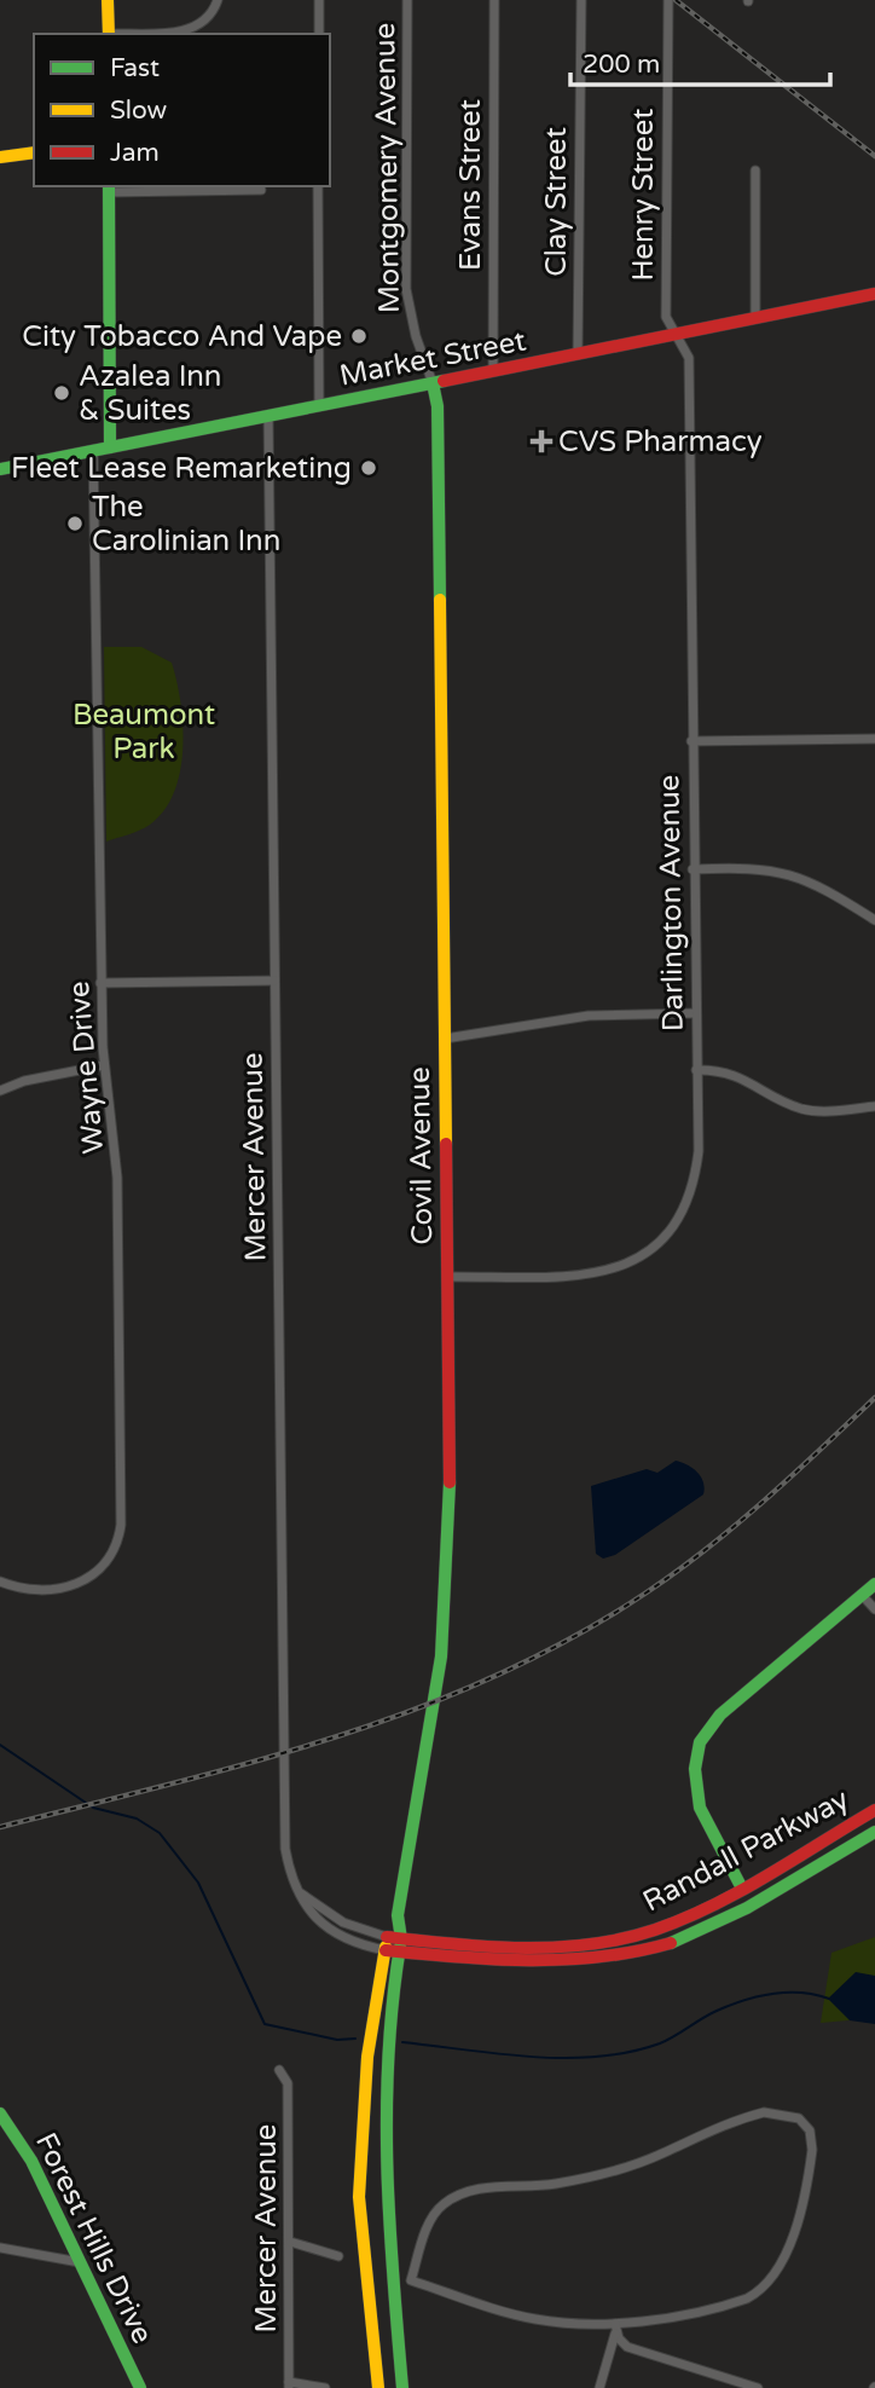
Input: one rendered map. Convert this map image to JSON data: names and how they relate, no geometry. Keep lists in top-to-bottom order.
{
  "streets": {
    "main road": [
      "Market Street",
      "Covil Avenue",
      "Randall Parkway",
      "Forest Hills Drive"
    ],
    "street": [
      "Montgomery Avenue",
      "Evans Street",
      "Henry Street",
      "Clay Street",
      "Darlington Avenue",
      "Wayne Drive",
      "Mercer Avenue"
    ]
  },
  "crossings": [
    ["Montgomery Avenue", "Market Street"],
    ["Montgomery Avenue", "Covil Avenue"],
    ["Evans Street", "Market Street"],
    ["Henry Street", "Market Street"],
    ["Henry Street", "Darlington Avenue"],
    ["Clay Street", "Market Street"],
    ["Market Street", "Darlington Avenue"],
    ["Market Street", "Wayne Drive"],
    ["Market Street", "Covil Avenue"],
    ["Market Street", "Mercer Avenue"],
    ["Darlington Avenue", "Covil Avenue"],
    ["Covil Avenue", "Randall Parkway"],
    ["Mercer Avenue", "Randall Parkway"]
  ],
  "parks": ["Beaumont Park"],
  "places": {
    "other": [
      "City Tobacco And Vape",
      "Azalea Inn & Suites",
      "Fleet Lease Remarketing",
      "The Carolinian Inn"
    ],
    "health": ["CVS Pharmacy"]
  },
  "legend": ["Fast", "Slow", "Jam"],
  "scale_bar": "200 m"
}
